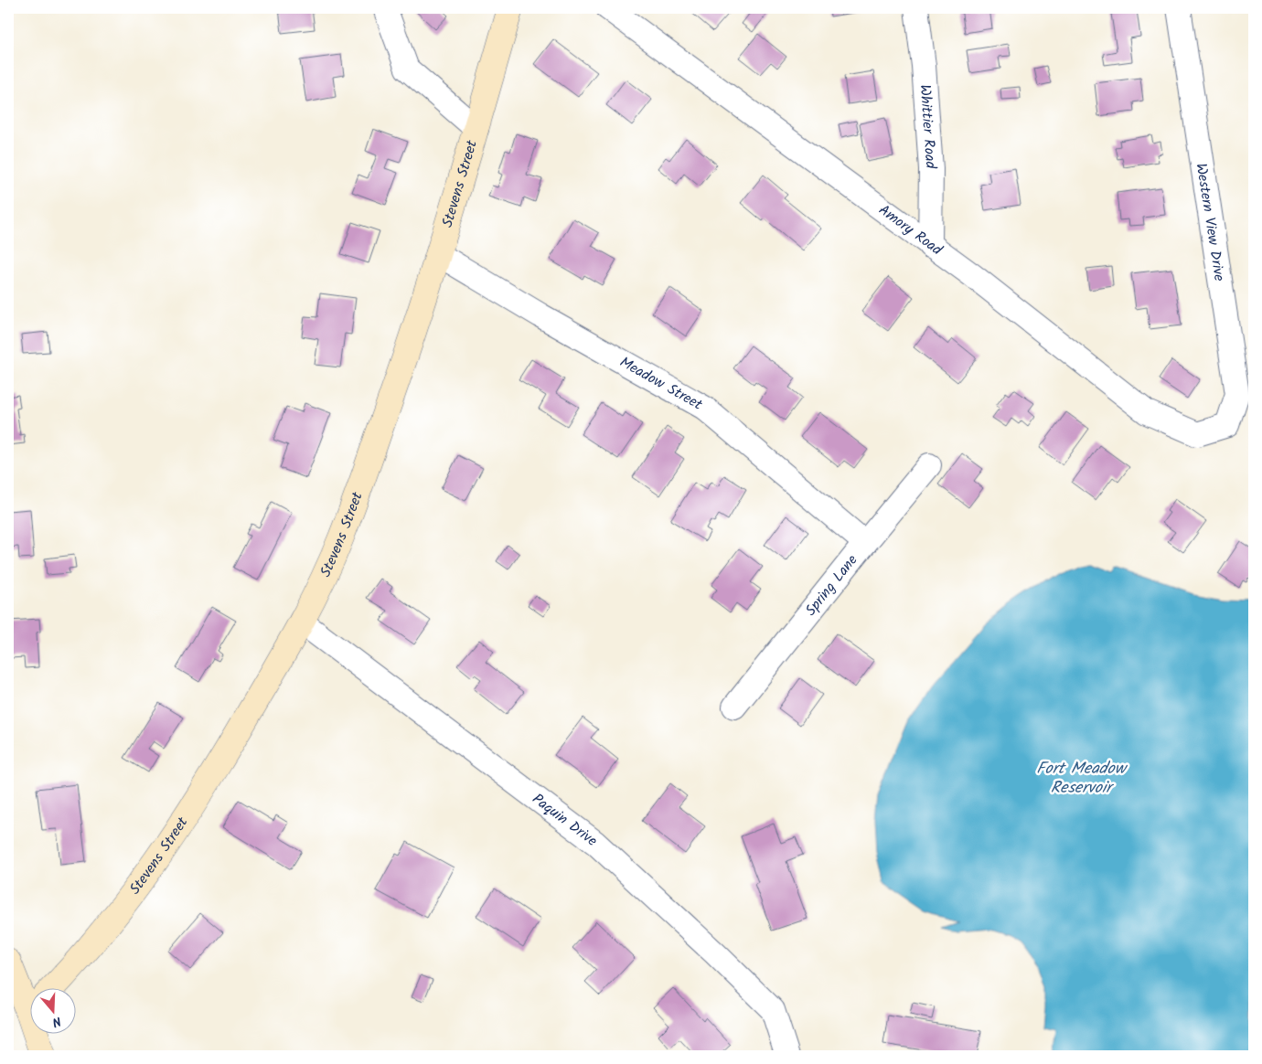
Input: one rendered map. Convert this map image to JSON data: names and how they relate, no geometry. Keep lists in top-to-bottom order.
{
  "streets": {
    "street": [
      "Whittier Road",
      "Stevens Street",
      "Western View Drive",
      "Amory Road",
      "Meadow Street",
      "Spring Lane",
      "Paquin Drive"
    ]
  },
  "crossings": [
    ["Whittier Road", "Amory Road"],
    ["Stevens Street", "Meadow Street"],
    ["Stevens Street", "Paquin Drive"],
    ["Western View Drive", "Amory Road"],
    ["Meadow Street", "Spring Lane"]
  ],
  "water": ["Fort Meadow Reservoir"],
  "north": "bottom"
}
